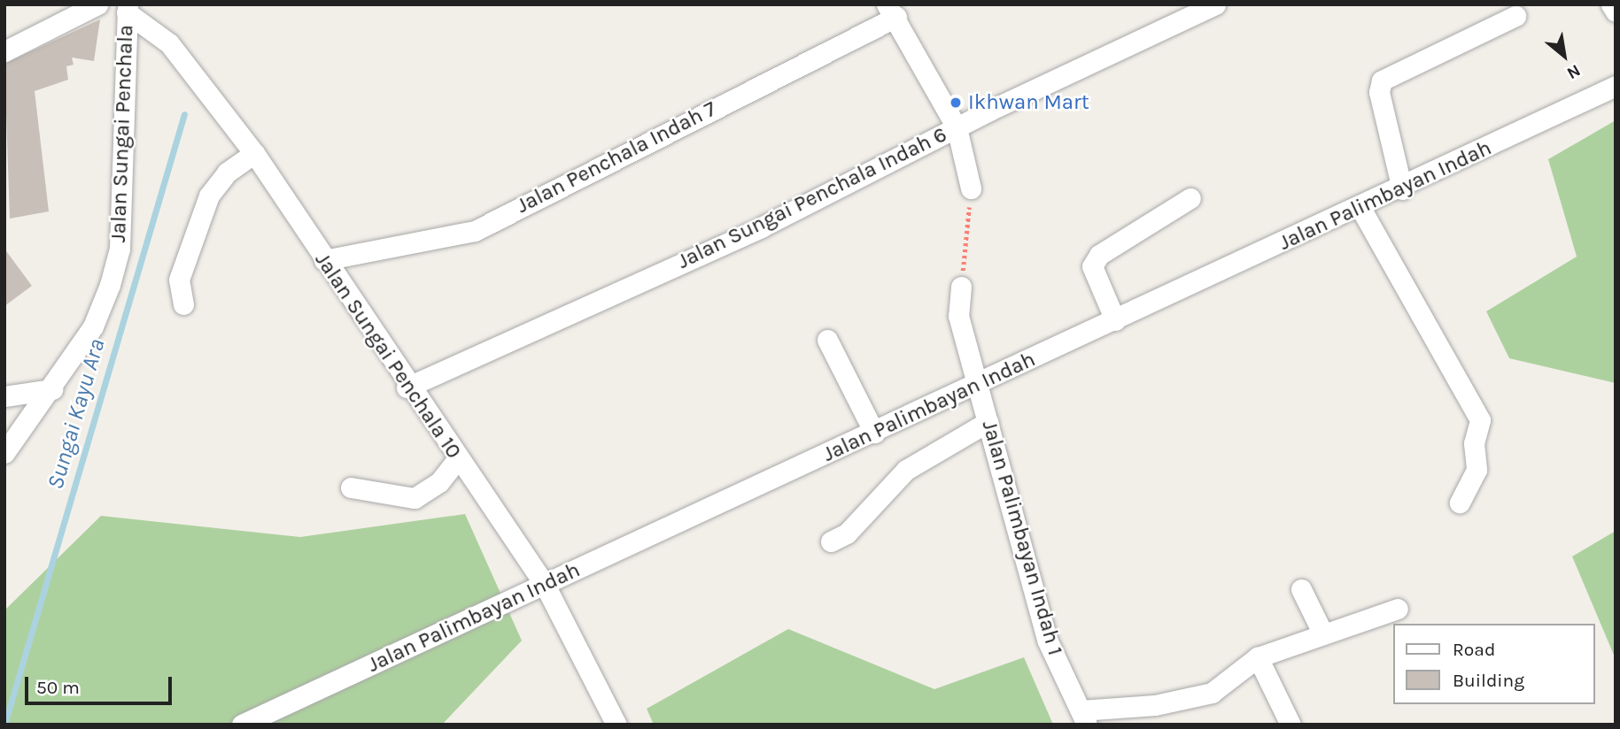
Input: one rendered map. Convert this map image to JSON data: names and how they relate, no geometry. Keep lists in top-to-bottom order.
{
  "streets": {
    "street": [
      "Jalan Sungai Penchala",
      "Jalan Penchala Indah 7",
      "Jalan Palimbayan Indah",
      "Jalan Sungai Penchala Indah 6",
      "Jalan Sungai Penchala 10",
      "Jalan Palimbayan Indah 1"
    ]
  },
  "crossings": [
    ["Jalan Sungai Penchala", "Jalan Sungai Penchala 10"],
    ["Jalan Penchala Indah 7", "Jalan Sungai Penchala Indah 6"],
    ["Jalan Penchala Indah 7", "Jalan Sungai Penchala 10"],
    ["Jalan Palimbayan Indah", "Jalan Sungai Penchala 10"],
    ["Jalan Palimbayan Indah", "Jalan Palimbayan Indah 1"],
    ["Jalan Sungai Penchala Indah 6", "Jalan Sungai Penchala 10"]
  ],
  "water": ["Sungai Kayu Ara"],
  "places": ["Ikhwan Mart"],
  "legend": ["Road", "Building"],
  "scale_bar": "50 m",
  "north": "bottom right"
}
